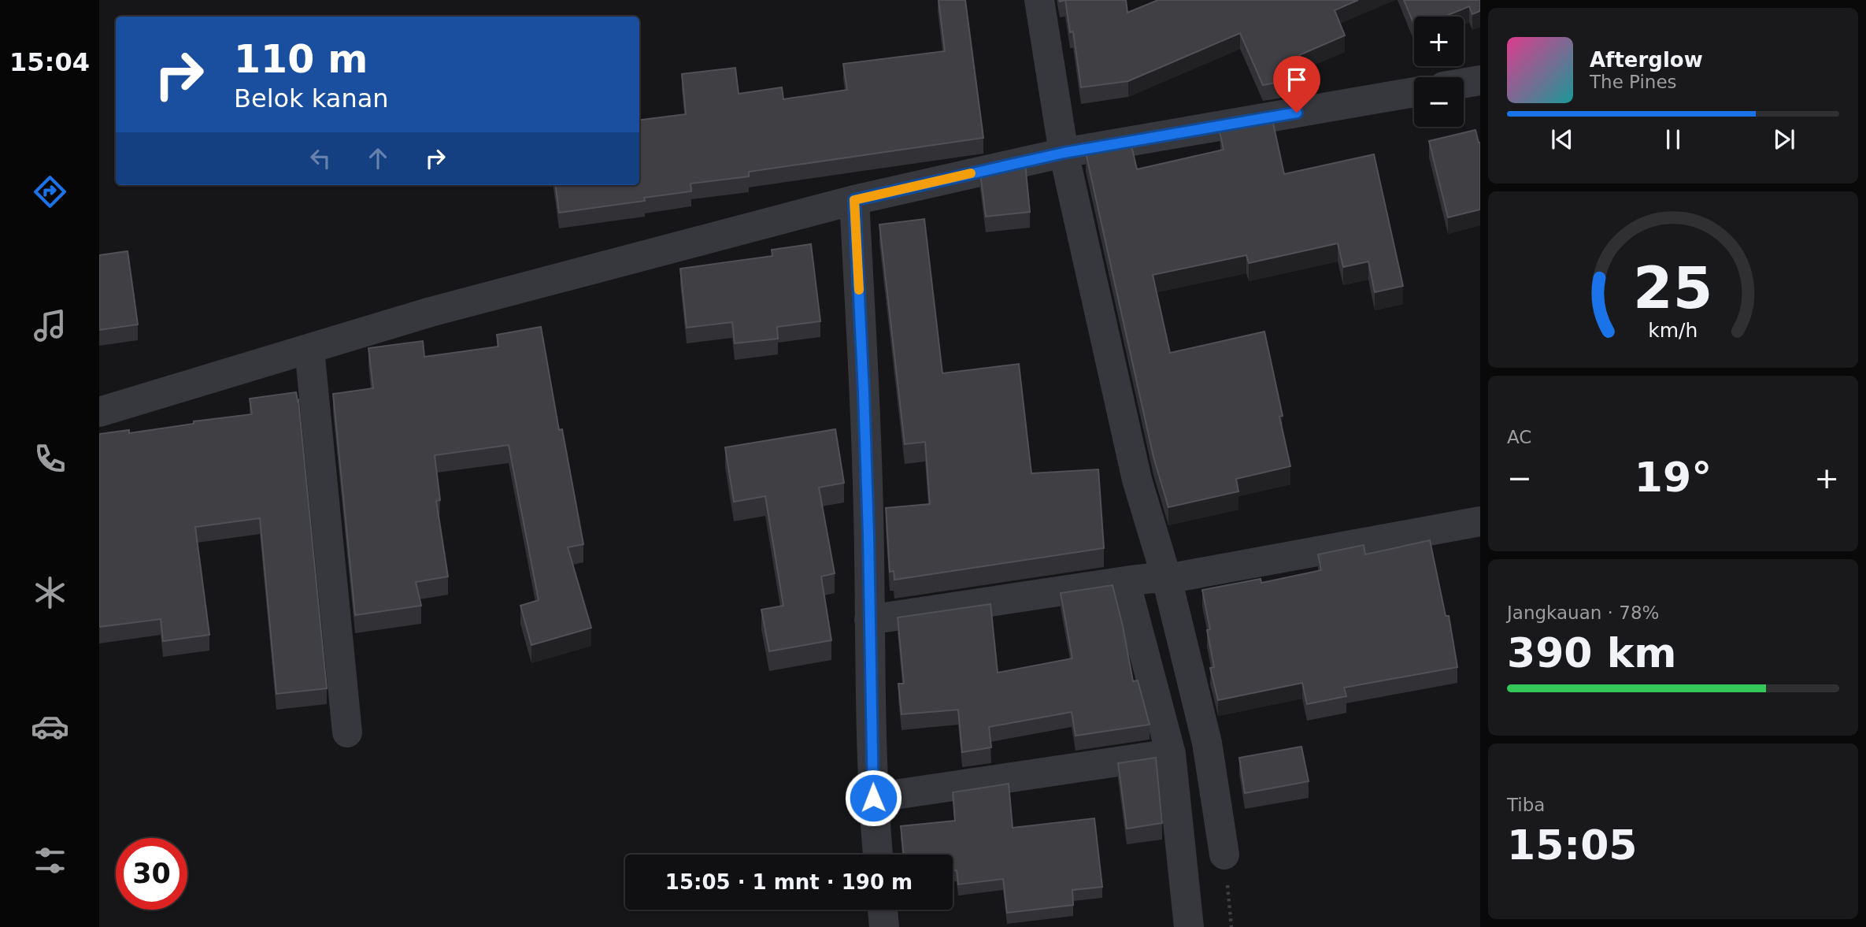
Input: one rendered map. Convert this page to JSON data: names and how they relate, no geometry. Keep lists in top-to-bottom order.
{
  "page": {
    "tabs": "15:04",
    "map_buttons": ["+", "−"],
    "turn": ["110 m", "Belok kanan"],
    "song": ["Afterglow", "The Pines"],
    "tile": [
      "AC",
      ["Jangkauan · 78%", "390 km"],
      ["Tiba", "15:05"]
    ],
    "heat": ["−", "19°", "+"],
    "limit": "30",
    "trip": "15:05 · 1 mnt · 190 m",
    "gauge": ["25", "km/h"]
  }
}
